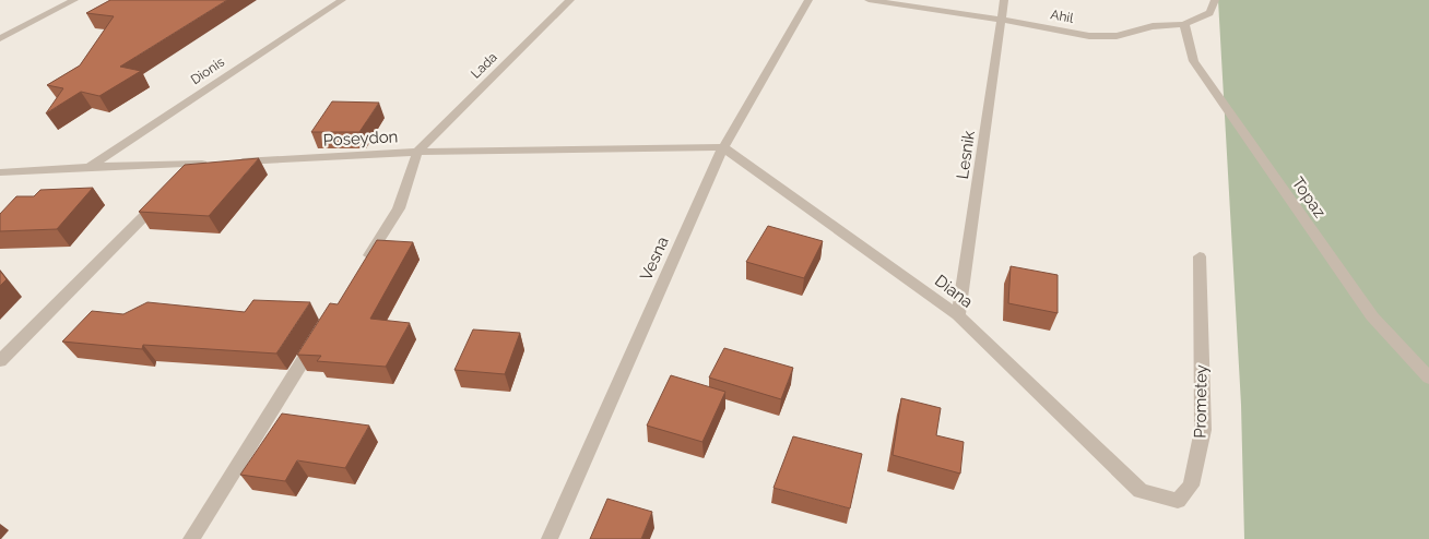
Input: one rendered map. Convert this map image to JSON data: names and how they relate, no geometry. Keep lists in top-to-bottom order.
{
  "streets": {
    "street": [
      "Ahil",
      "Lada",
      "Dionis",
      "Poseydon",
      "Lesnik",
      "Topaz",
      "Vesna",
      "Diana",
      "Prometey"
    ]
  },
  "crossings": [
    ["Ahil", "Lesnik"],
    ["Ahil", "Topaz"],
    ["Lada", "Poseydon"],
    ["Dionis", "Poseydon"],
    ["Poseydon", "Vesna"],
    ["Poseydon", "Diana"],
    ["Lesnik", "Diana"],
    ["Vesna", "Diana"],
    ["Diana", "Prometey"]
  ]
}
